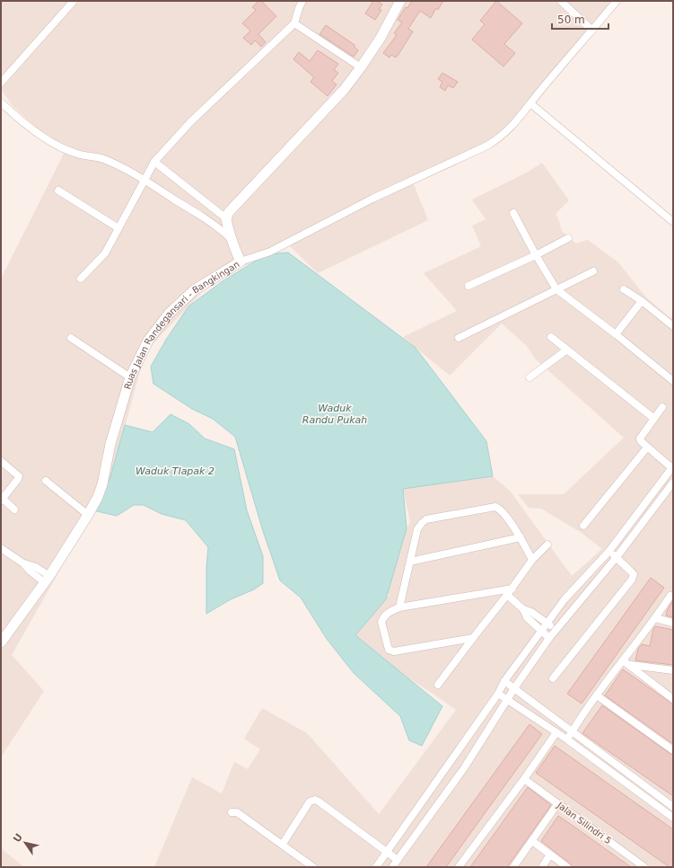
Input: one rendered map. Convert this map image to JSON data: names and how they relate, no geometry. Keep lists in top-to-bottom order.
{
  "streets": {
    "main road": ["Ruas Jalan Randegansari - Bangkingan"],
    "street": ["Jalan Silindri 5"]
  },
  "water": ["Waduk Randu Pukah", "Waduk Tlapak 2"],
  "scale_bar": "50 m",
  "north": "top left"
}
